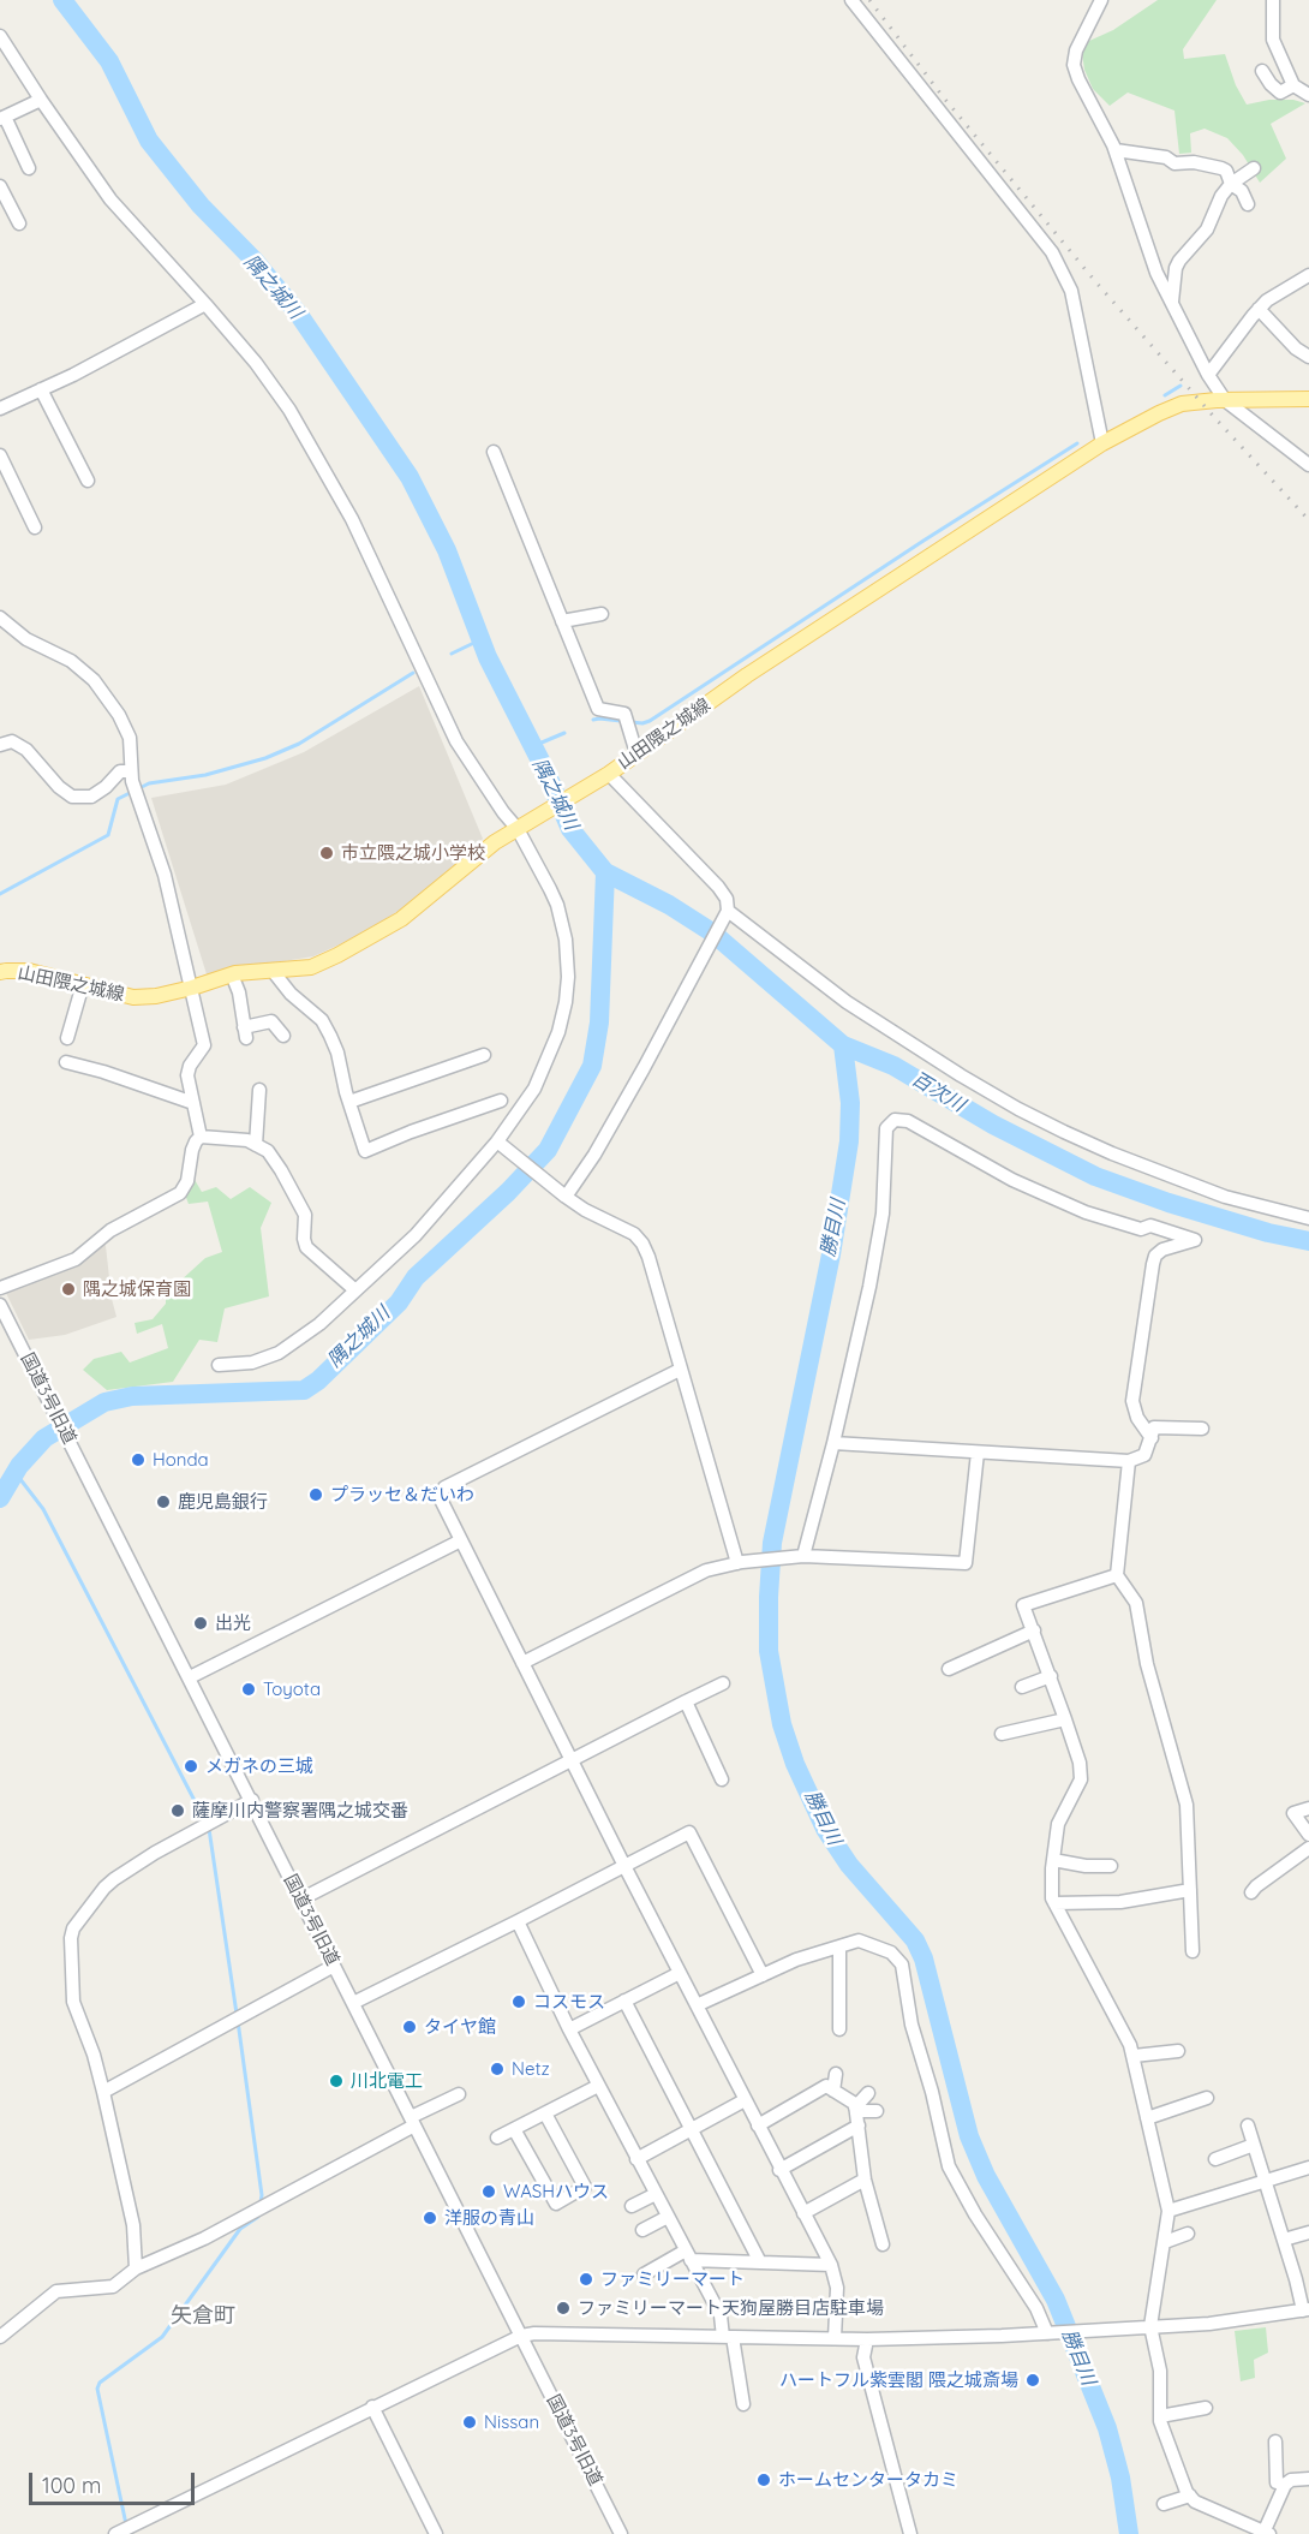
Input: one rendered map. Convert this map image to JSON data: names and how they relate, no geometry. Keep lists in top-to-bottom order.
{
  "streets": {
    "main road": ["山田隈之城線"],
    "street": ["国道3号旧道"]
  },
  "districts": ["矢倉町"],
  "water": ["隅之城川", "百次川", "勝目川"],
  "places": [
    "市立隈之城小学校",
    "隅之城保育園",
    "Honda",
    "プラッセ＆だいわ",
    "鹿児島銀行",
    "出光",
    "Toyota",
    "メガネの三城",
    "薩摩川内警察署隅之城交番",
    "コスモス",
    "タイヤ館",
    "Netz",
    "川北電工",
    "WASHハウス",
    "洋服の青山",
    "ファミリーマート",
    "ファミリーマート天狗屋勝目店駐車場",
    "ハートフル紫雲閣 隈之城斎場",
    "Nissan",
    "ホームセンタータカミ"
  ],
  "scale_bar": "100 m"
}
